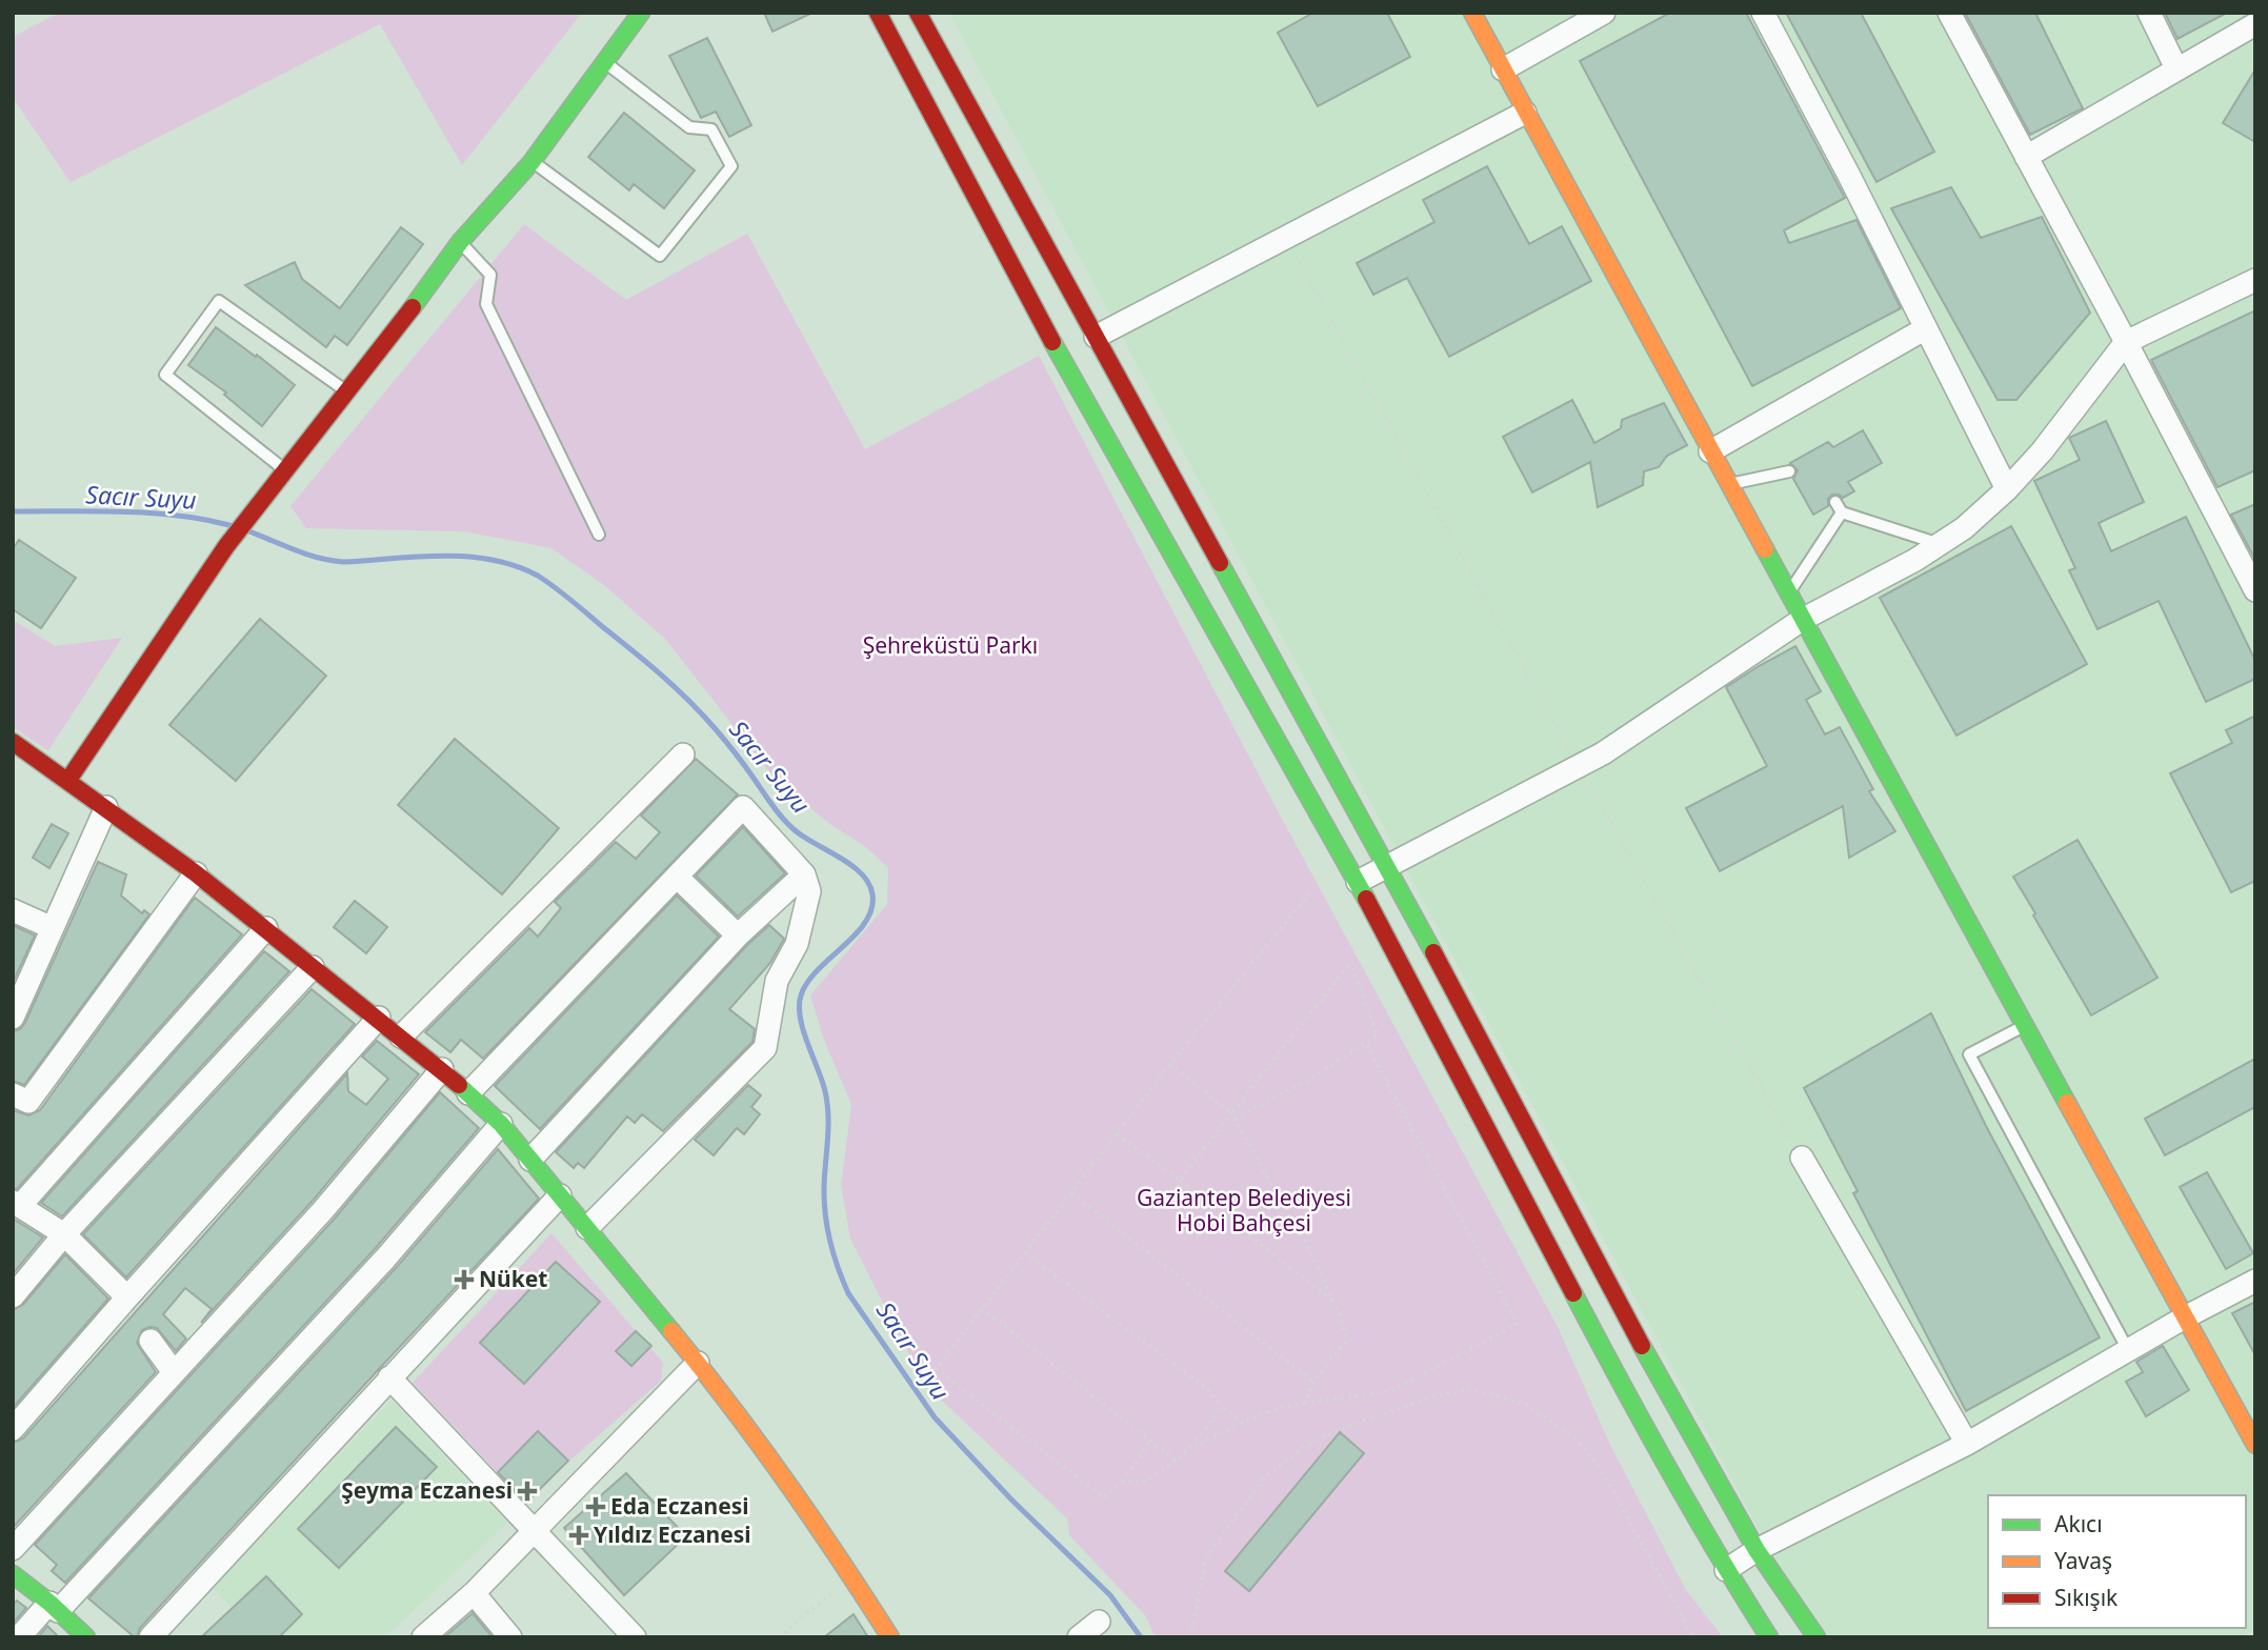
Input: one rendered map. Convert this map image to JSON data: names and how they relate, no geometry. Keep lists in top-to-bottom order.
{
  "water": ["Sacır Suyu"],
  "parks": ["Şehreküstü Parkı", "Gaziantep Belediyesi Hobi Bahçesi"],
  "places": {
    "health": [
      "Nüket",
      "Şeyma Eczanesi",
      "Eda Eczanesi",
      "Yıldız Eczanesi"
    ]
  },
  "legend": ["Akıcı", "Yavaş", "Sıkışık"]
}
